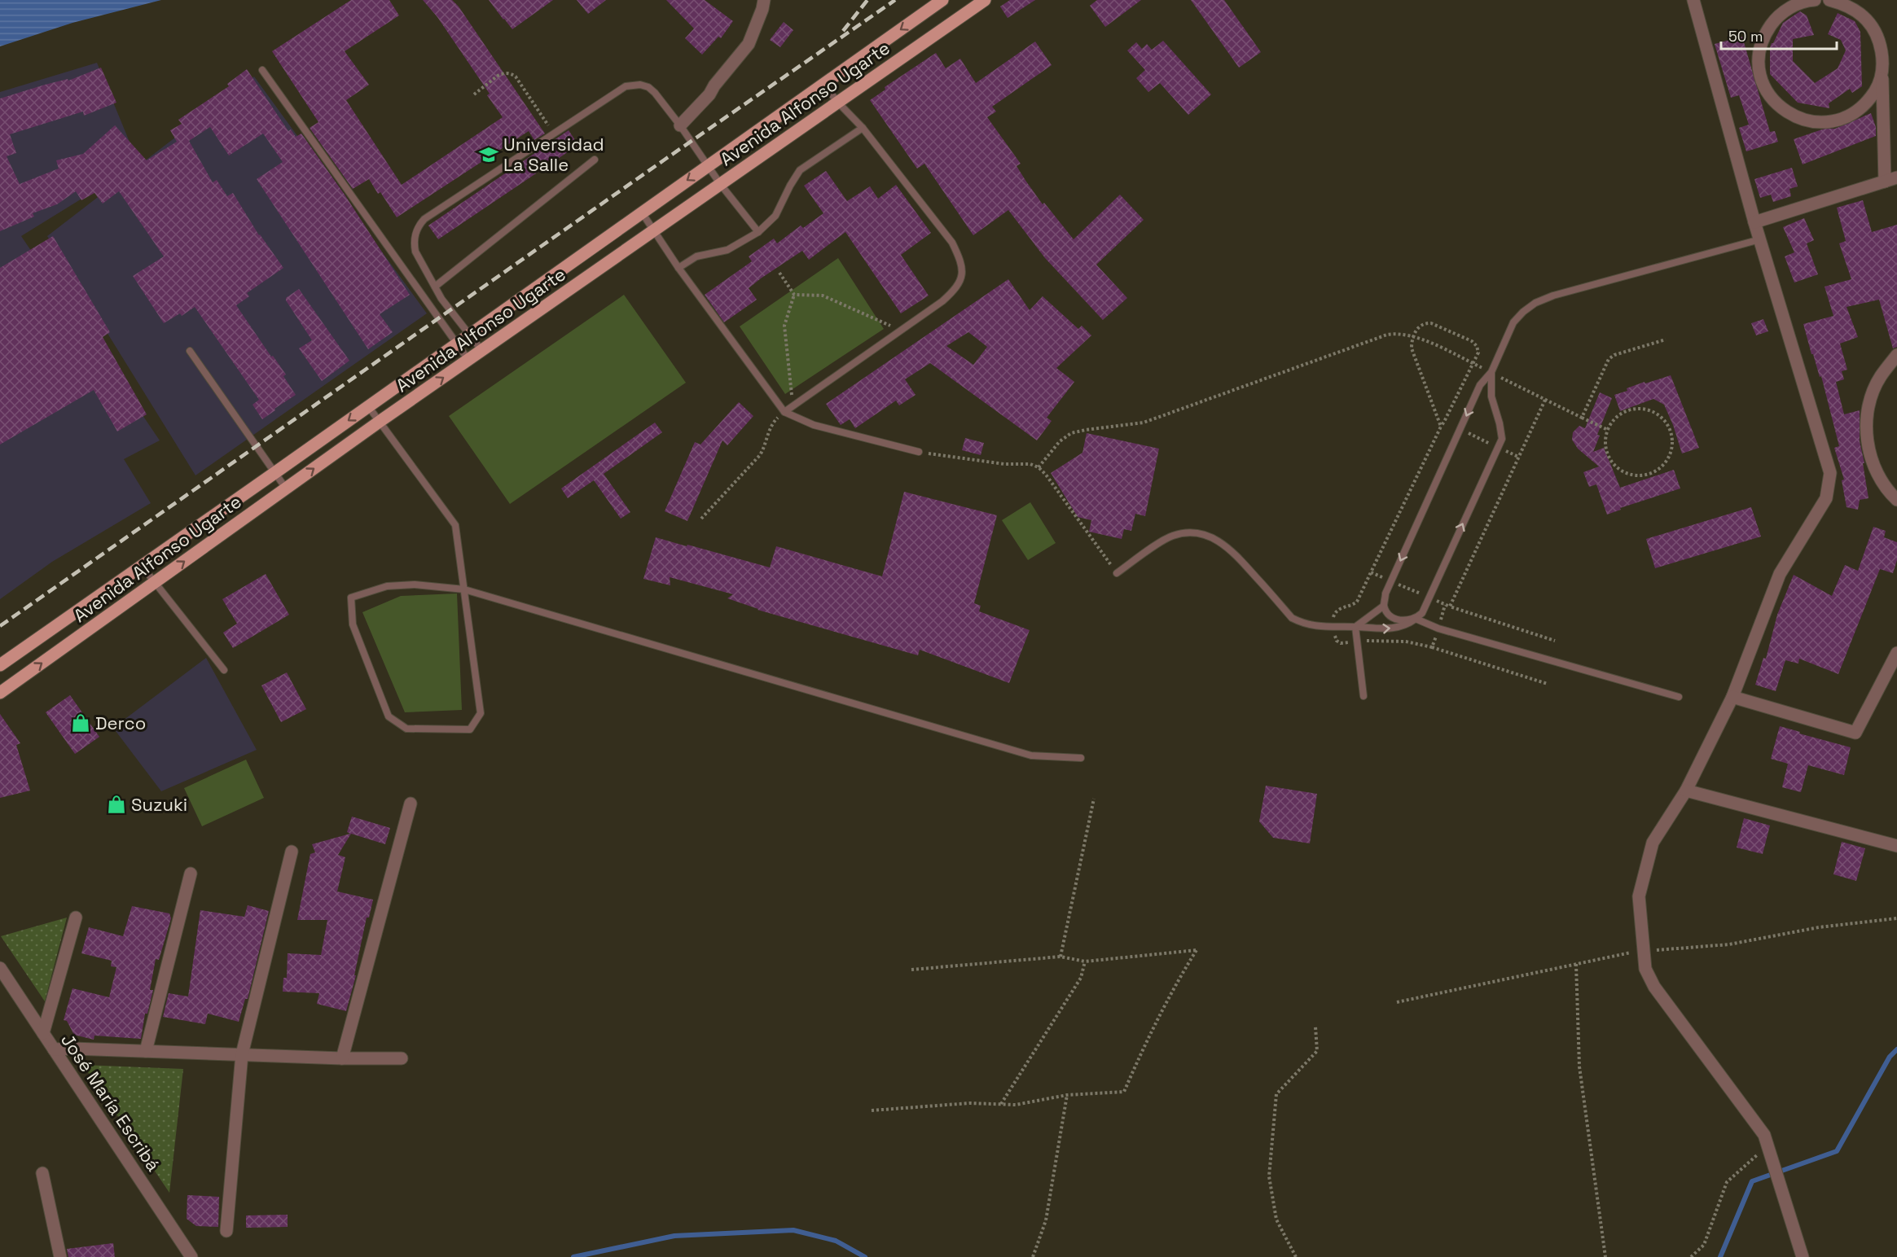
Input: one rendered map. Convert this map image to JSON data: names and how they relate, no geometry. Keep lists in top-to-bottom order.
{
  "streets": {
    "main road": ["Avenida Alfonso Ugarte"],
    "street": ["José María Escribá"]
  },
  "places": {
    "school or university": ["Universidad La Salle"],
    "shop": ["Derco", "Suzuki"]
  },
  "scale_bar": "50 m"
}
